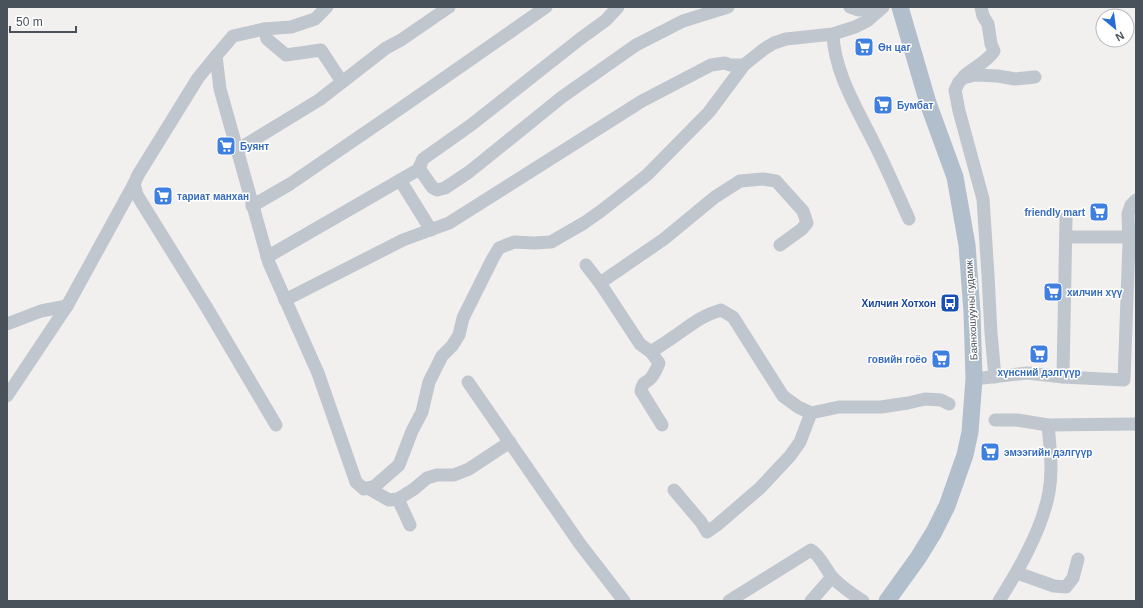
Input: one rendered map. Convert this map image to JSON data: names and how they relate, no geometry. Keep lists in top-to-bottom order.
{
  "streets": {
    "main road": ["Баянхошууны гудамж"]
  },
  "places": {
    "supermarket": [
      "Өн цаг",
      "Бумбат",
      "Буянт",
      "тариат манхан",
      "friendly mart",
      "хилчин хүү",
      "хүнсний дэлгүүр",
      "говийн гоёо",
      "эмээгийн дэлгүүр"
    ],
    "bus stop": ["Хилчин Хотхон"]
  },
  "scale_bar": "50 m",
  "north": "bottom right"
}
